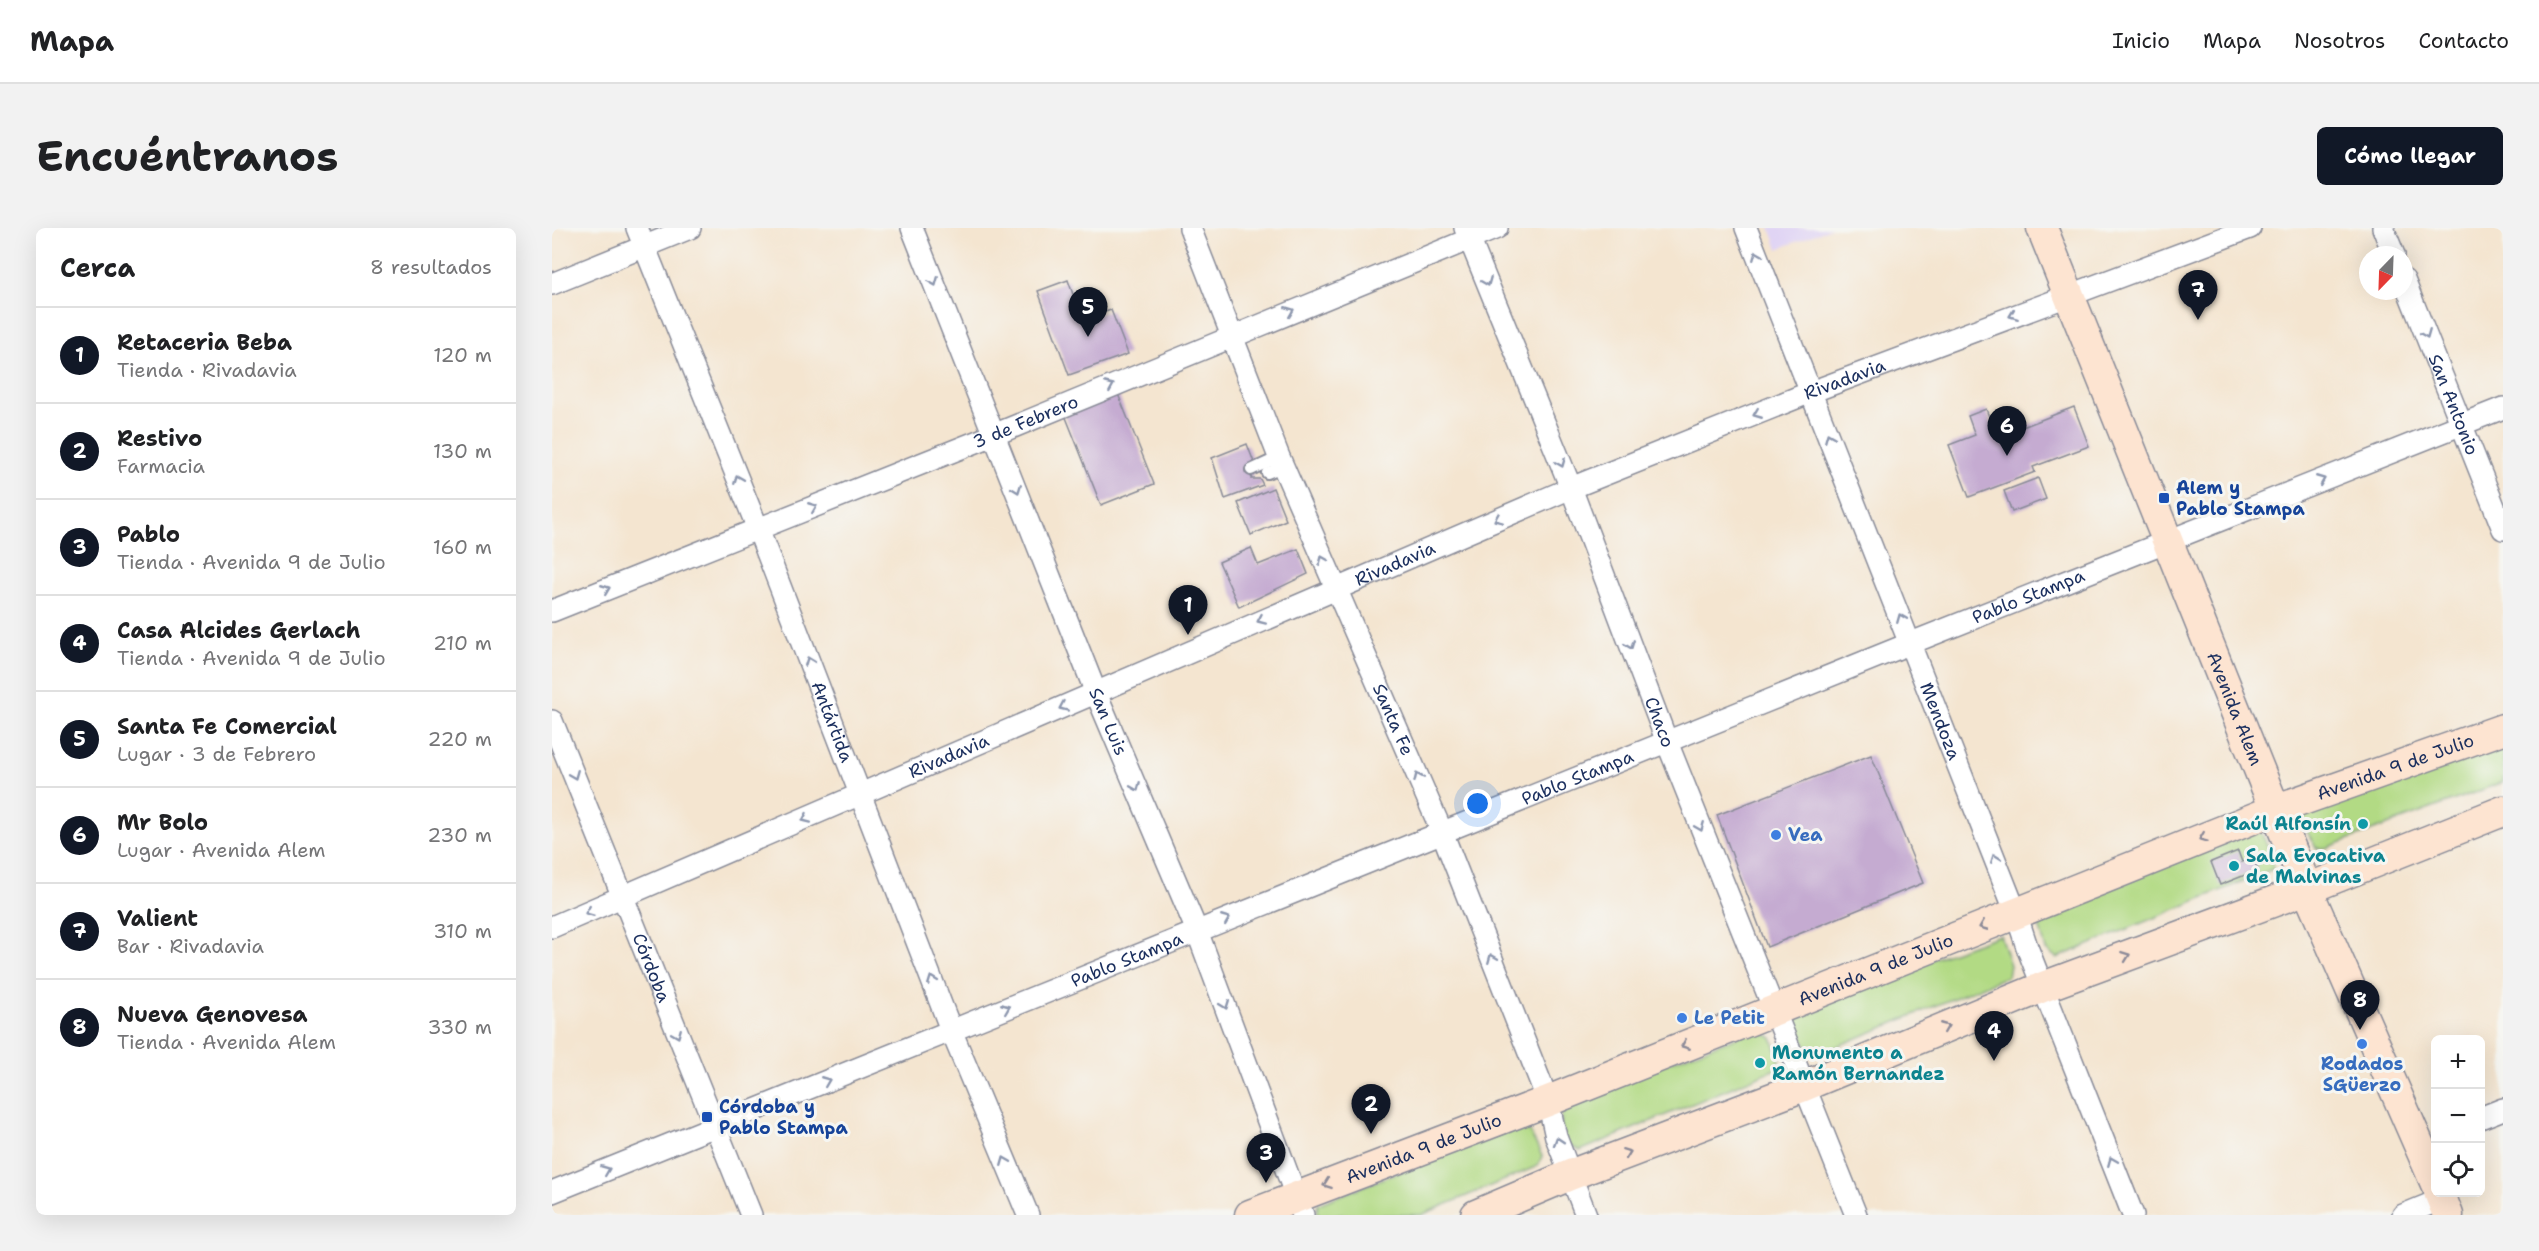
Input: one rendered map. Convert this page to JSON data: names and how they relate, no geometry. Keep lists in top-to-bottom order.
{
  "streets": {
    "main road": ["Avenida Alem", "Avenida 9 de Julio"],
    "street": [
      "Rivadavia",
      "San Antonio",
      "3 de Febrero",
      "Pablo Stampa",
      "Santa Fe",
      "San Luis",
      "Mendoza",
      "Antártida",
      "Chaco",
      "Córdoba"
    ]
  },
  "crossings": [
    ["Rivadavia", "Avenida Alem"],
    ["Rivadavia", "Santa Fe"],
    ["Rivadavia", "San Luis"],
    ["Rivadavia", "Mendoza"],
    ["Rivadavia", "Antártida"],
    ["Rivadavia", "Chaco"],
    ["Rivadavia", "Córdoba"],
    ["San Antonio", "Pablo Stampa"],
    ["3 de Febrero", "Santa Fe"],
    ["3 de Febrero", "San Luis"],
    ["3 de Febrero", "Antártida"],
    ["3 de Febrero", "Chaco"],
    ["Pablo Stampa", "Avenida Alem"],
    ["Pablo Stampa", "Santa Fe"],
    ["Pablo Stampa", "San Luis"],
    ["Pablo Stampa", "Mendoza"],
    ["Pablo Stampa", "Antártida"],
    ["Pablo Stampa", "Chaco"],
    ["Pablo Stampa", "Córdoba"],
    ["Avenida Alem", "Avenida 9 de Julio"],
    ["Santa Fe", "Avenida 9 de Julio"],
    ["San Luis", "Avenida 9 de Julio"],
    ["Mendoza", "Avenida 9 de Julio"],
    ["Chaco", "Avenida 9 de Julio"]
  ],
  "one_way": [
    "Rivadavia",
    "San Antonio",
    "3 de Febrero",
    "Pablo Stampa",
    "Santa Fe",
    "San Luis",
    "Mendoza",
    "Antártida",
    "Chaco",
    "Córdoba"
  ],
  "places": {
    "transit": ["Alem y Pablo Stampa", "Córdoba y Pablo Stampa"],
    "other": [
      "Raúl Alfonsín",
      "Vea",
      "Sala Evocativa de Malvinas",
      "Le Petit",
      "Rodados SGüerzo",
      "Monumento a Ramón Bernandez"
    ]
  },
  "north": "bottom left",
  "page": {
    "header": "Mapa",
    "nav": [
      "Inicio",
      "Mapa",
      "Nosotros",
      "Contacto"
    ],
    "buttons": "Cómo llegar",
    "title": "Encuéntranos",
    "heading": ["Cerca", "8 resultados"],
    "pins": [
      "7",
      "5",
      "6",
      "1",
      "8",
      "4",
      "2",
      "3"
    ],
    "list": [
      {
        "mark": "1",
        "name": "Retaceria Beba",
        "note": "Tienda · Rivadavia",
        "value": "120 m"
      },
      {
        "mark": "2",
        "name": "Restivo",
        "note": "Farmacia",
        "value": "130 m"
      },
      {
        "mark": "3",
        "name": "Pablo",
        "note": "Tienda · Avenida 9 de Julio",
        "value": "160 m"
      },
      {
        "mark": "4",
        "name": "Casa Alcides Gerlach",
        "note": "Tienda · Avenida 9 de Julio",
        "value": "210 m"
      },
      {
        "mark": "5",
        "name": "Santa Fe Comercial",
        "note": "Lugar · 3 de Febrero",
        "value": "220 m"
      },
      {
        "mark": "6",
        "name": "Mr Bolo",
        "note": "Lugar · Avenida Alem",
        "value": "230 m"
      },
      {
        "mark": "7",
        "name": "Valient",
        "note": "Bar · Rivadavia",
        "value": "310 m"
      },
      {
        "mark": "8",
        "name": "Nueva Genovesa",
        "note": "Tienda · Avenida Alem",
        "value": "330 m"
      }
    ],
    "map_buttons": ["+", "−"]
  }
}
